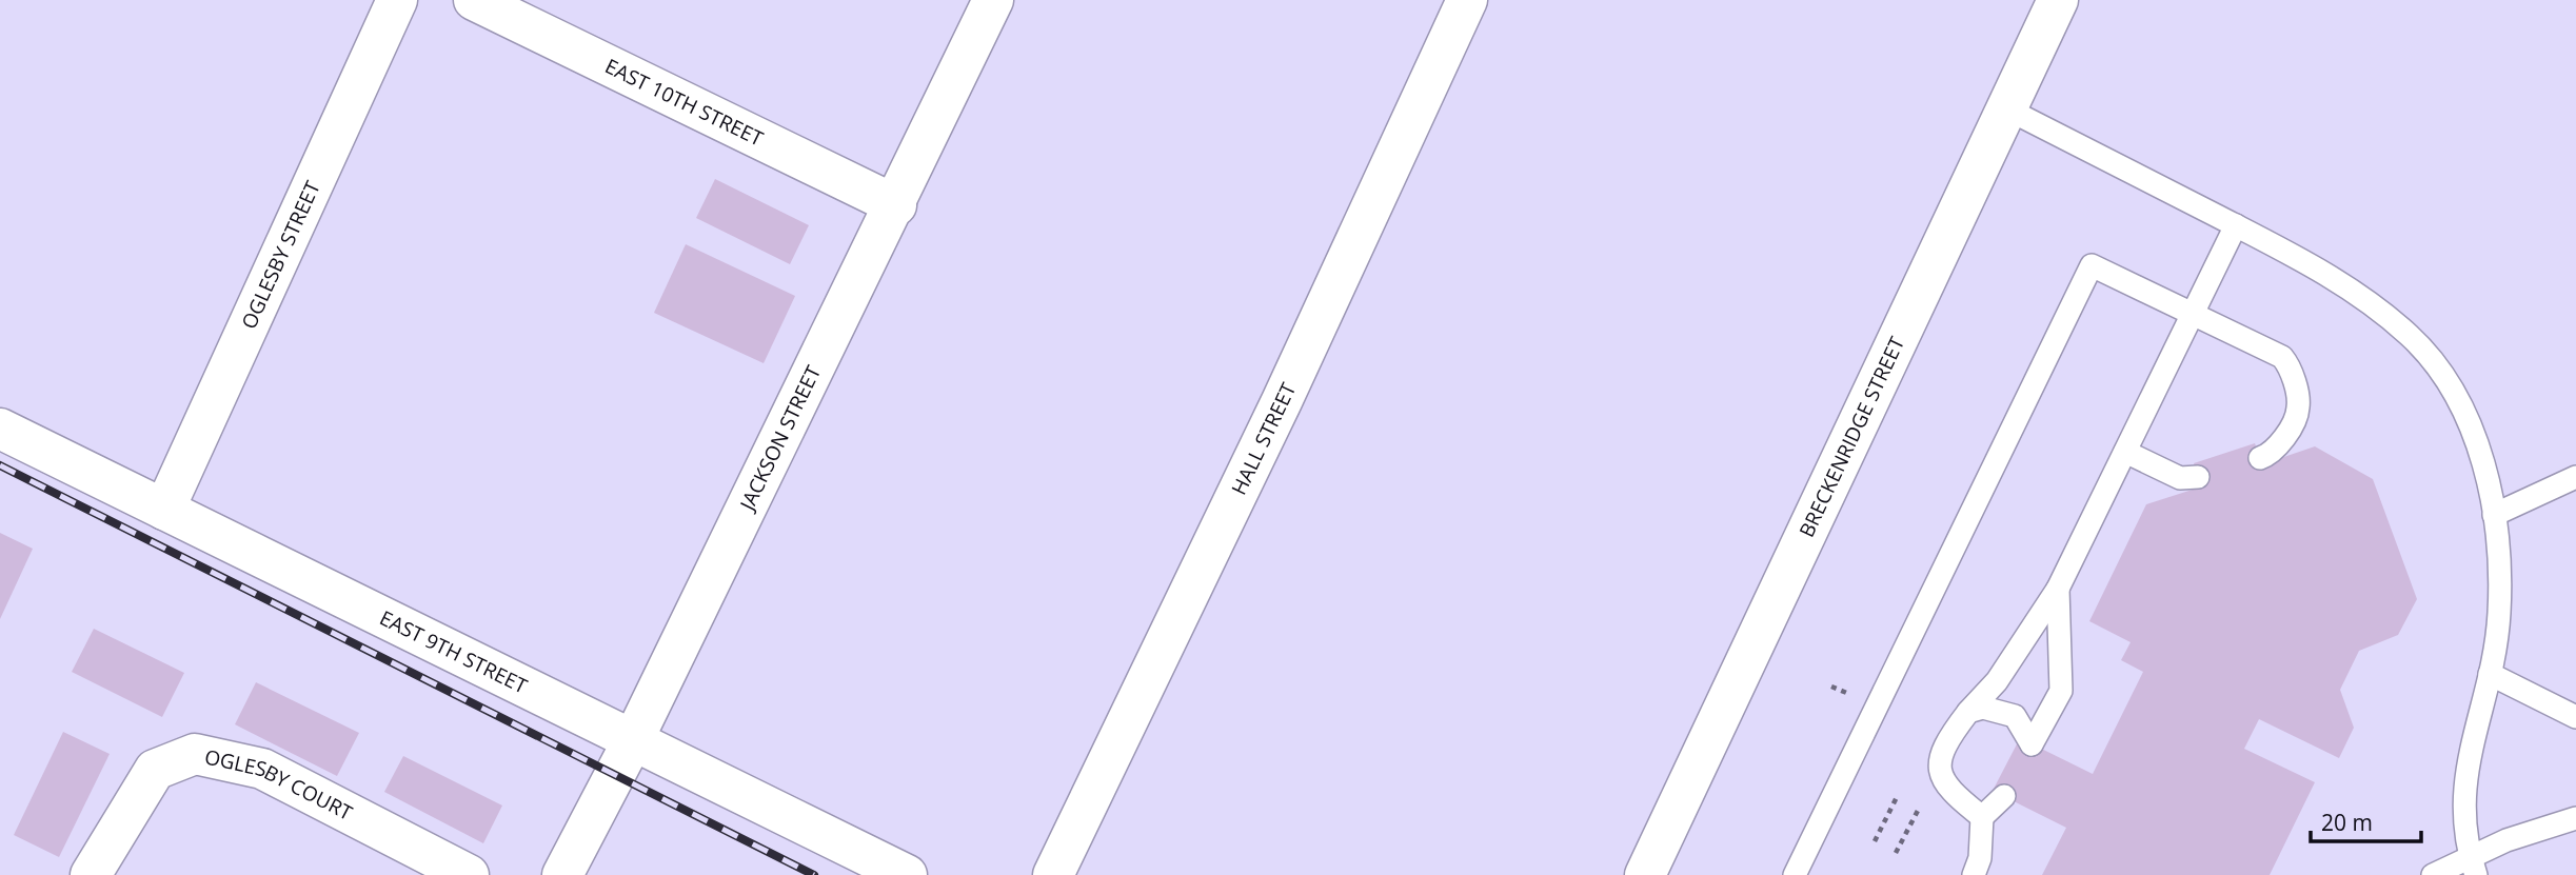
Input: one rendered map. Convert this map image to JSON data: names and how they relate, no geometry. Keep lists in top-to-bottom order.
{
  "streets": {
    "street": [
      "EAST 10TH STREET",
      "OGLESBY STREET",
      "BRECKENRIDGE STREET",
      "JACKSON STREET",
      "HALL STREET",
      "EAST 9TH STREET",
      "OGLESBY COURT"
    ]
  },
  "crossings": [
    ["EAST 10TH STREET", "JACKSON STREET"],
    ["OGLESBY STREET", "EAST 9TH STREET"],
    ["JACKSON STREET", "EAST 9TH STREET"]
  ],
  "scale_bar": "20 m"
}
